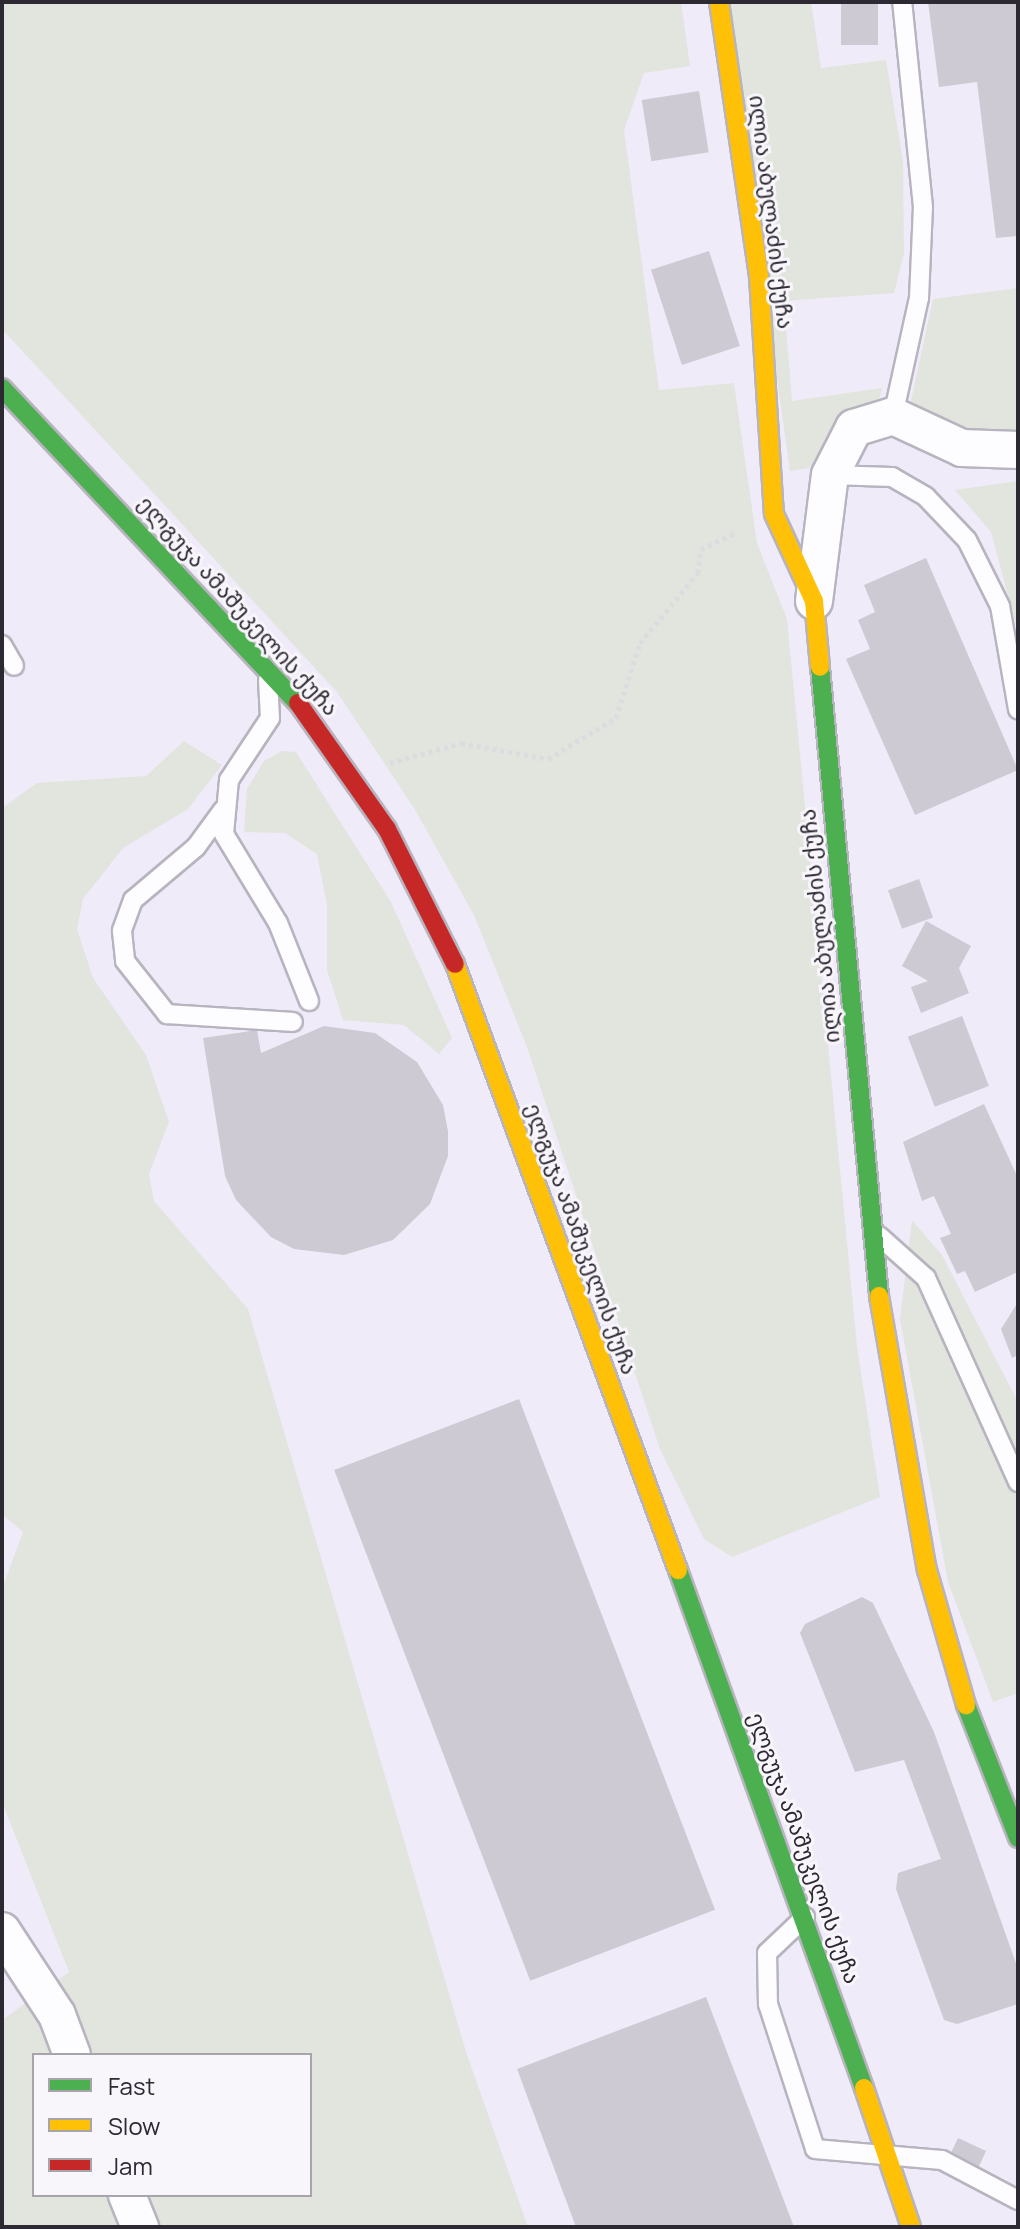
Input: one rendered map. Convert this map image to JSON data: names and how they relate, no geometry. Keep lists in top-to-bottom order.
{
  "streets": {
    "main road": ["ილია აბულაძის ქუჩა", "ელგუჯა ამაშუკელის ქუჩა"]
  },
  "legend": ["Fast", "Slow", "Jam"]
}
